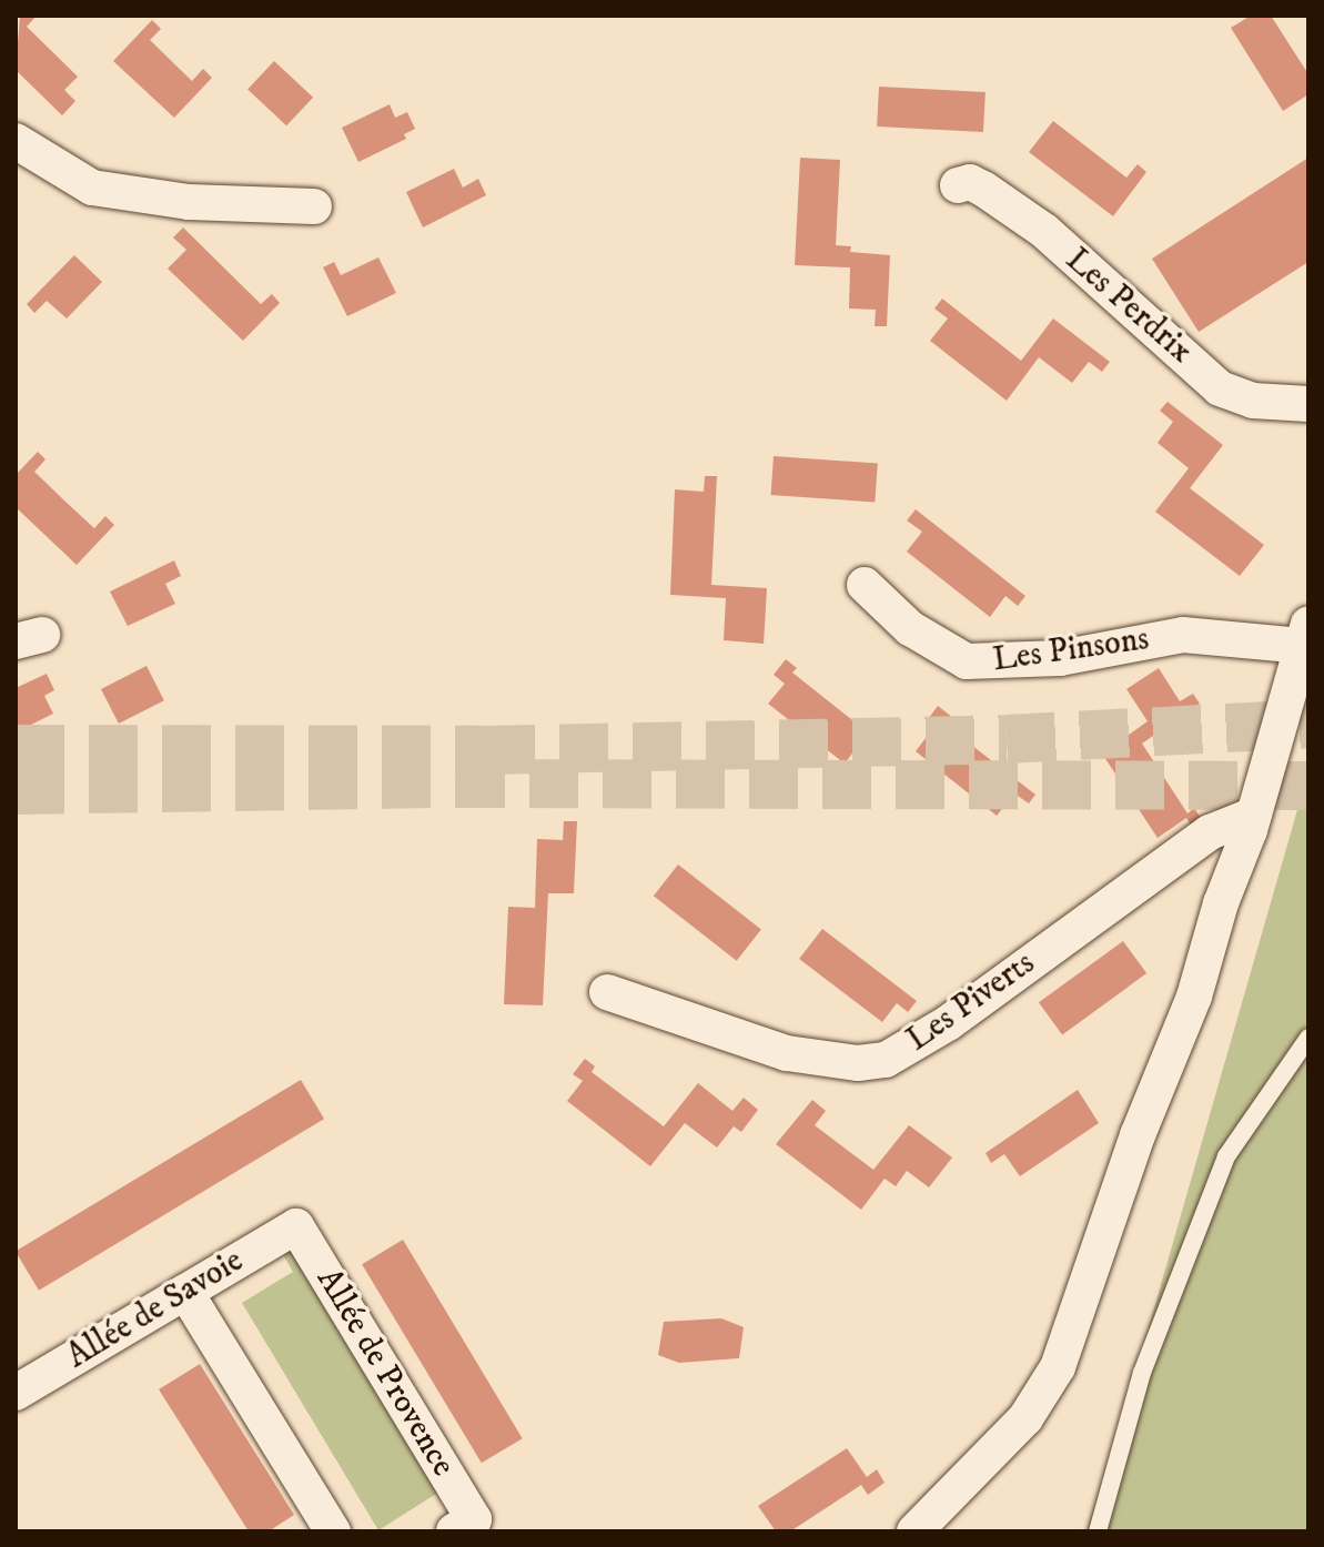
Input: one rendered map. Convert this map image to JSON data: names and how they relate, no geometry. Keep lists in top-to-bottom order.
{
  "streets": {
    "street": [
      "Les Perdrix",
      "Les Pinsons",
      "Les Piverts",
      "Allée de Savoie",
      "Allée de Provence"
    ]
  },
  "crossings": [
    ["Allée de Savoie", "Allée de Provence"]
  ]
}
